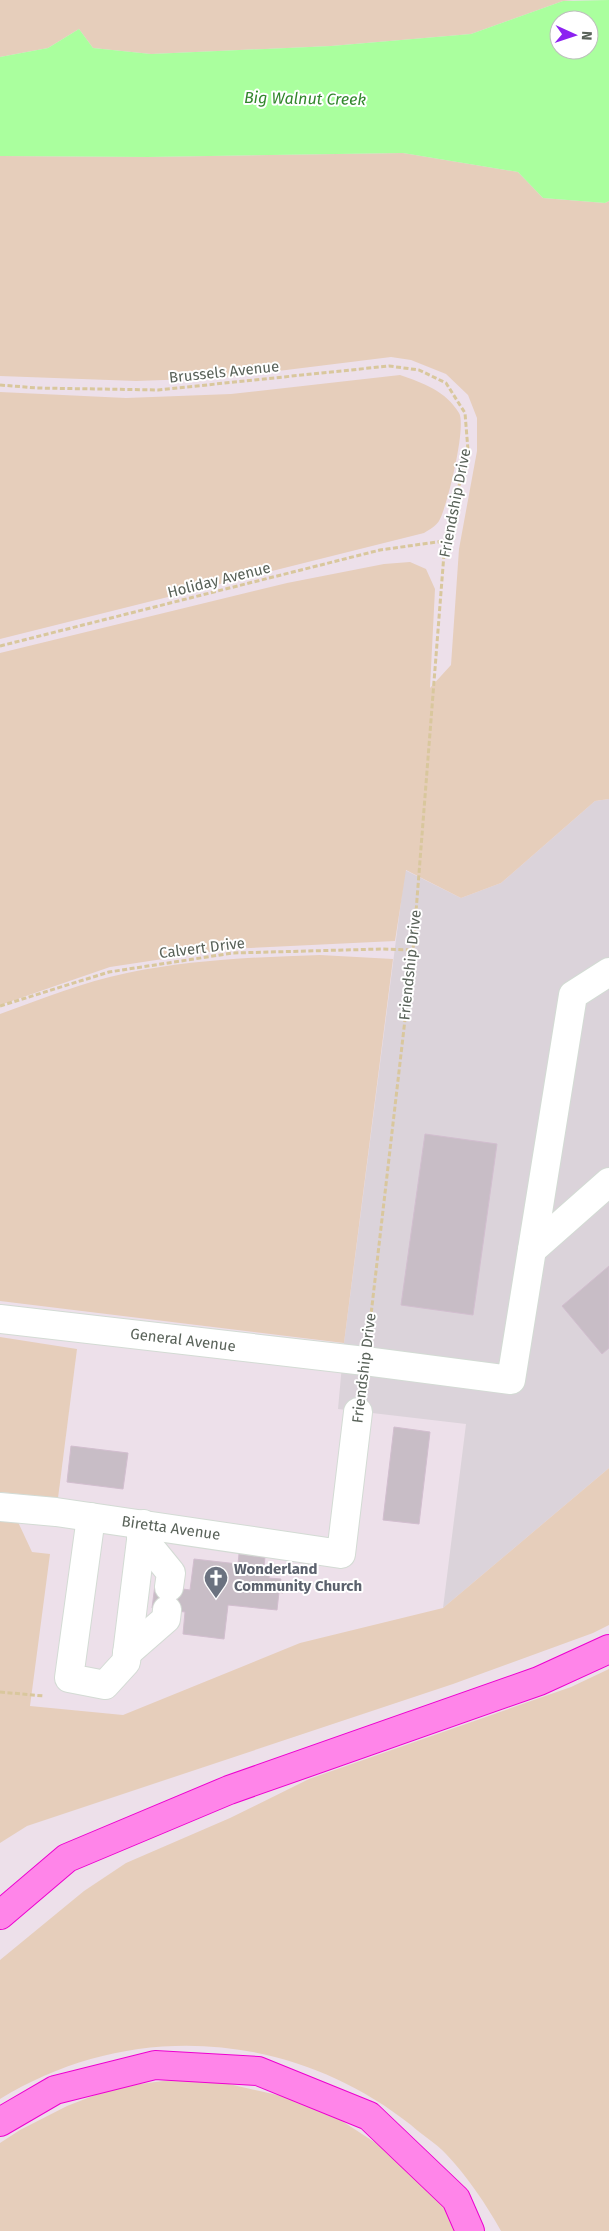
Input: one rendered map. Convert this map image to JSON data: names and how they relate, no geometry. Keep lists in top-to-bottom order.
{
  "streets": {
    "street": ["Friendship Drive", "General Avenue", "Biretta Avenue"],
    "path": ["Brussels Avenue", "Holiday Avenue", "Calvert Drive"]
  },
  "crossings": [
    ["Brussels Avenue", "Friendship Drive"],
    ["Friendship Drive", "Holiday Avenue"],
    ["Friendship Drive", "Calvert Drive"],
    ["Friendship Drive", "General Avenue"],
    ["Friendship Drive", "Biretta Avenue"]
  ],
  "water": ["Big Walnut Creek"],
  "places": {
    "church": ["Wonderland Community Church"]
  },
  "north": "right"
}
